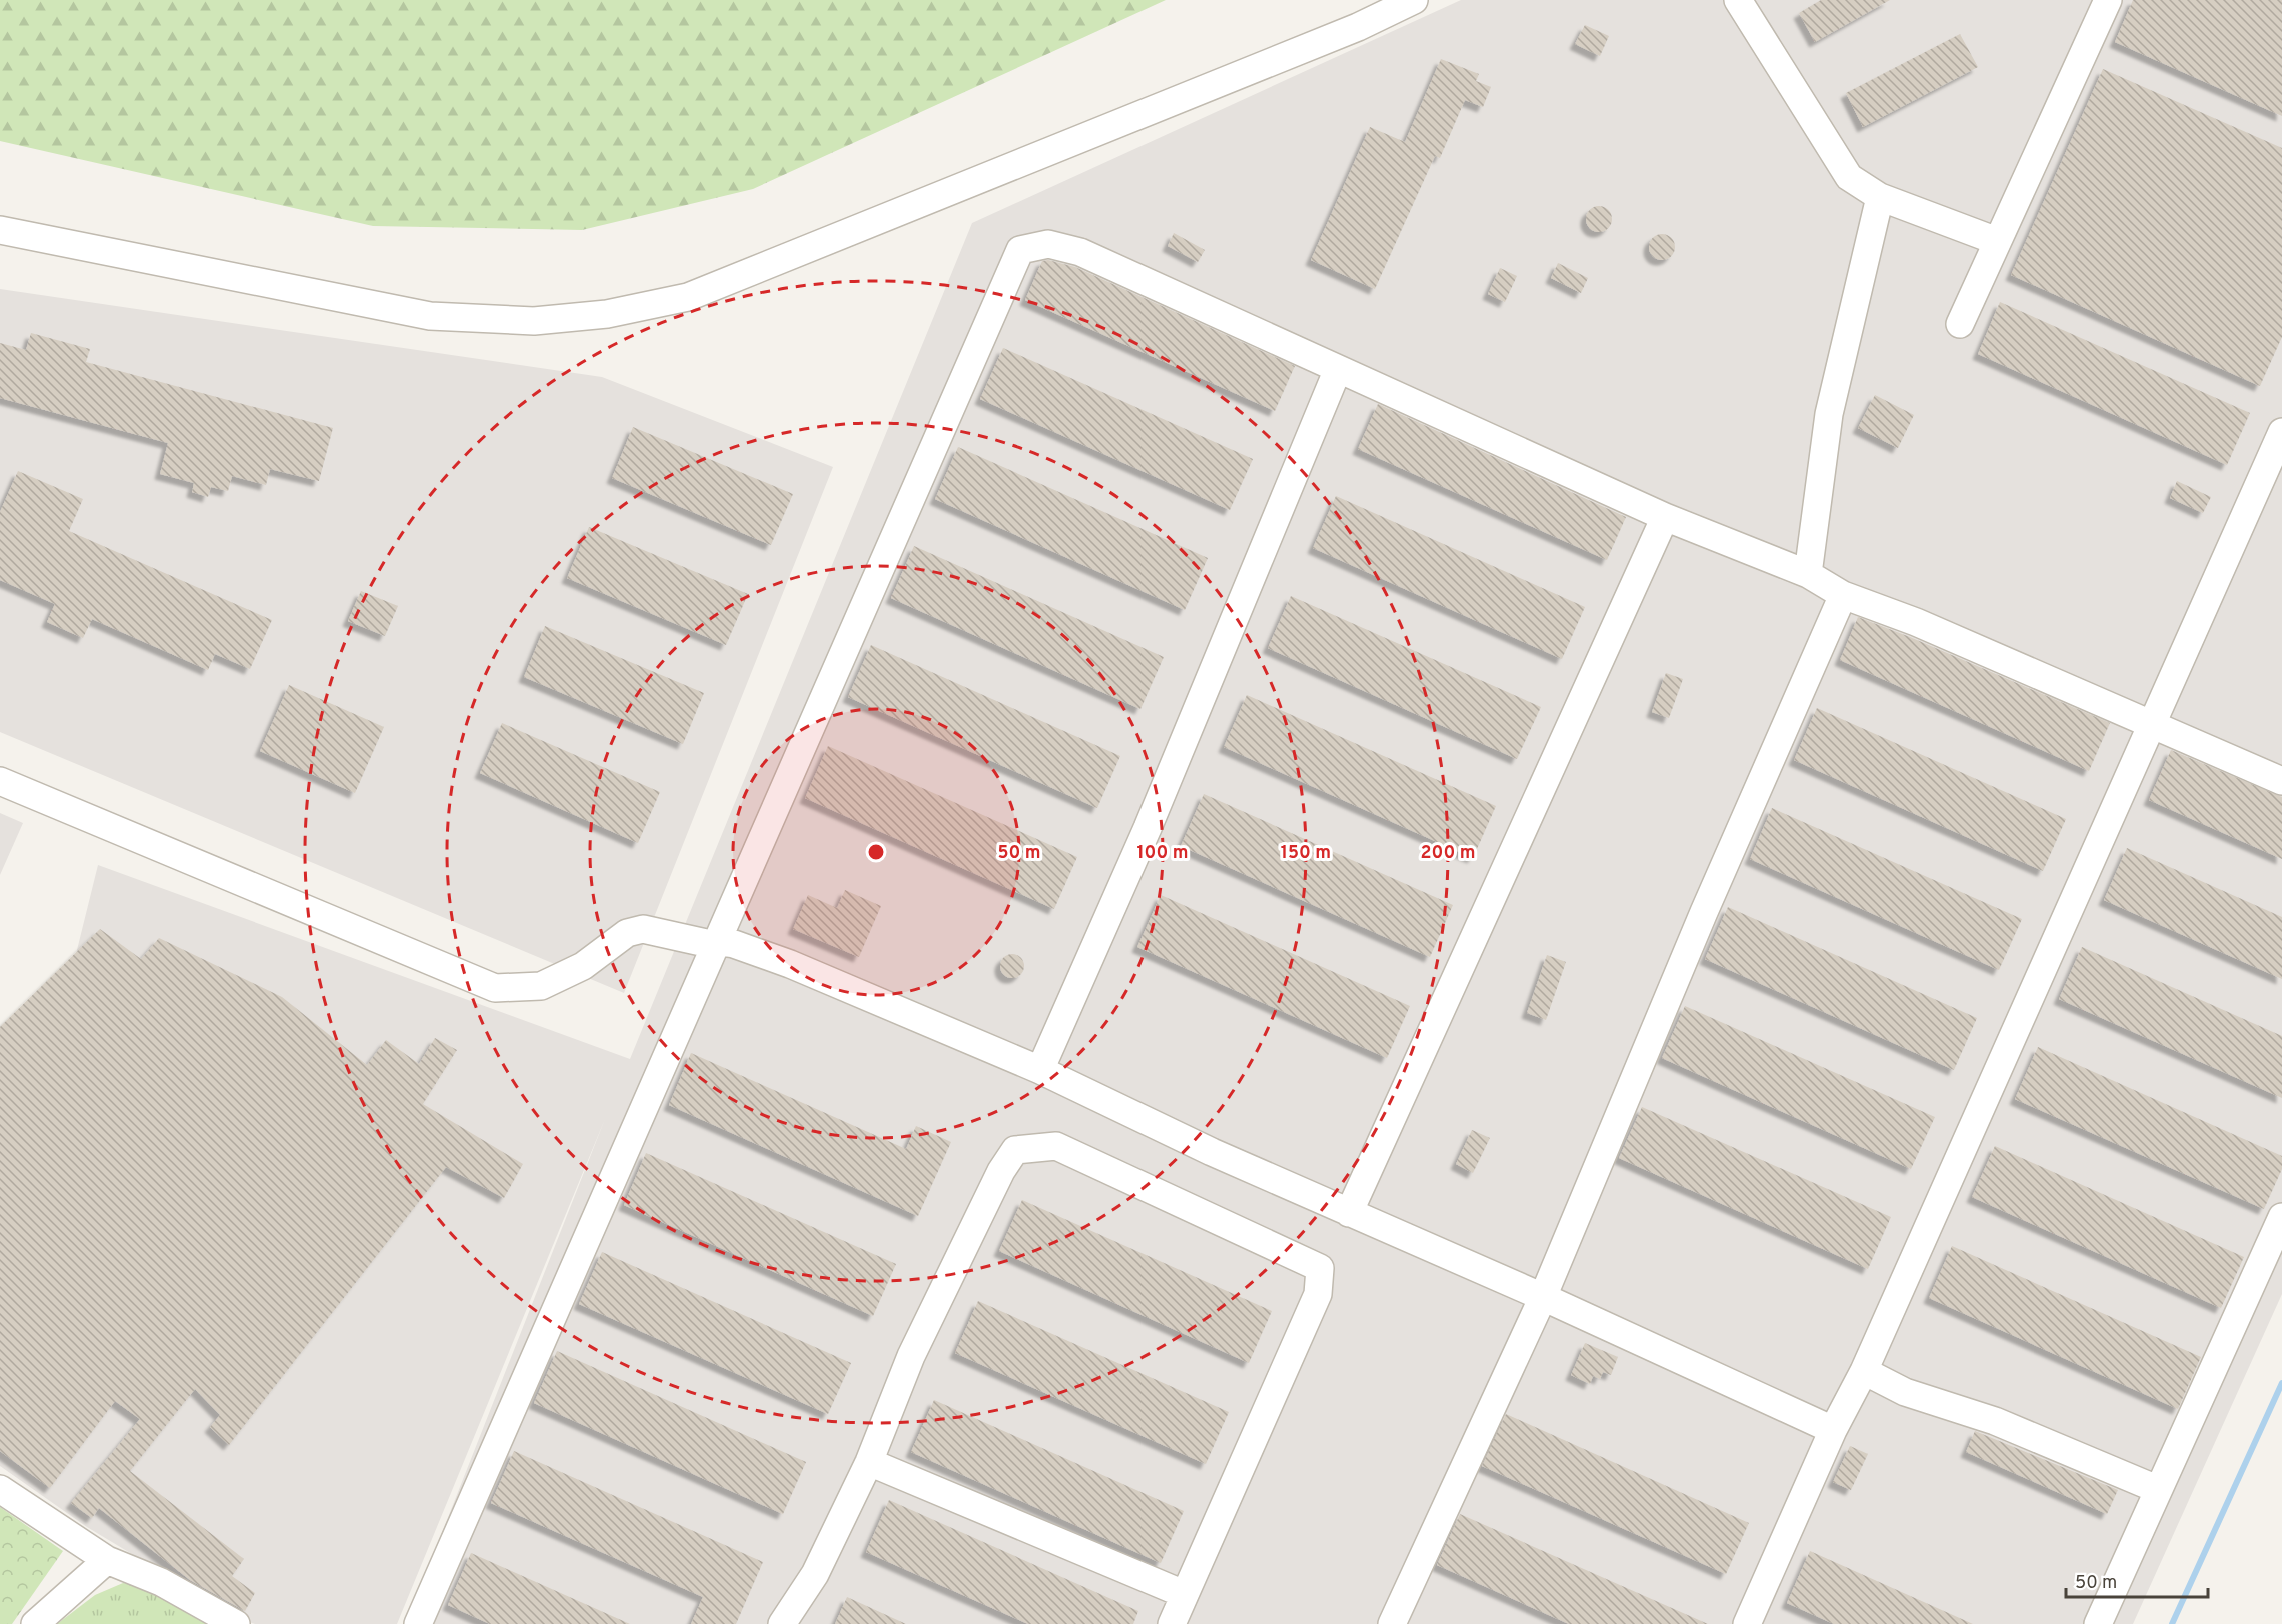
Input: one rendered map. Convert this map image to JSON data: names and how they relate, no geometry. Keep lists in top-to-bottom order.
{
  "scale_bar": "50 m",
  "rings": [
    "50 m",
    "100 m",
    "150 m",
    "200 m"
  ]
}
